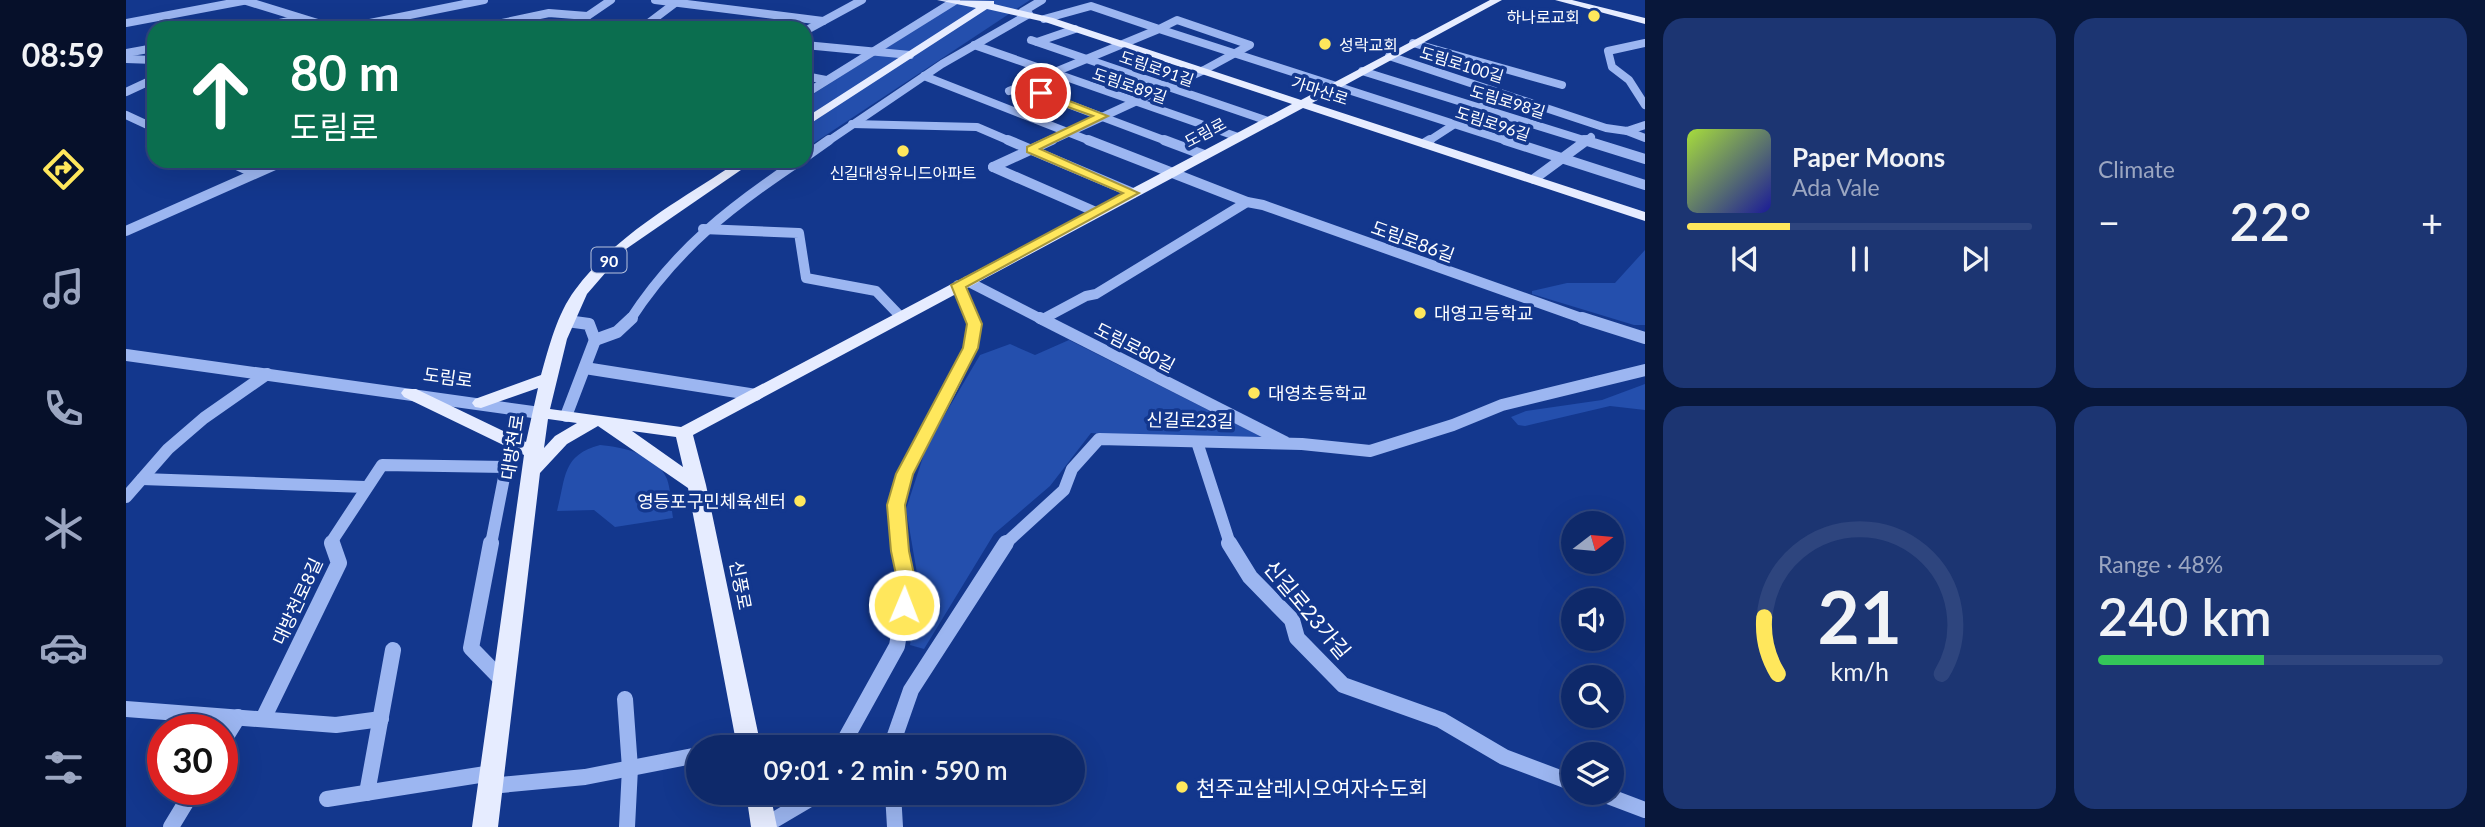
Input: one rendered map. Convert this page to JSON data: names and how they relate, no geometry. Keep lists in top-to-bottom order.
{
  "streets": {
    "main road": [
      "가마산로",
      "도림로",
      "90",
      "대방천로",
      "신풍로"
    ],
    "street": [
      "도림로100길",
      "도림로91길",
      "도림로89길",
      "도림로98길",
      "도림로96길",
      "도림로86길",
      "도림로80길",
      "신길로23길",
      "대방천로8길",
      "신길로23가길"
    ]
  },
  "crossings": [
    ["도림로100길", "도림로"],
    ["도림로91길", "가마산로"],
    ["도림로91길", "도림로"],
    ["도림로89길", "도림로"],
    ["가마산로", "도림로"],
    ["도림로98길", "도림로"],
    ["도림로96길", "도림로"],
    ["도림로", "도림로86길"],
    ["도림로", "도림로80길"],
    ["도림로", "대방천로"],
    ["도림로", "신풍로"],
    ["도림로80길", "신길로23길"],
    ["신길로23길", "신길로23가길"]
  ],
  "places": [
    "하나로교회",
    "성락교회",
    "신길대성유니드아파트",
    "대영고등학교",
    "대영초등학교",
    "영등포구민체육센터",
    "천주교살레시오여자수도회"
  ],
  "north": "right",
  "page": {
    "tabs": "08:59",
    "tile": [
      "Climate",
      ["Range · 48%", "240 km"]
    ],
    "turn": ["80 m", "도림로"],
    "song": ["Paper Moons", "Ada Vale"],
    "heat": ["−", "22°", "+"],
    "limit": "30",
    "trip": "09:01 · 2 min · 590 m",
    "gauge": ["21", "km/h"]
  }
}
